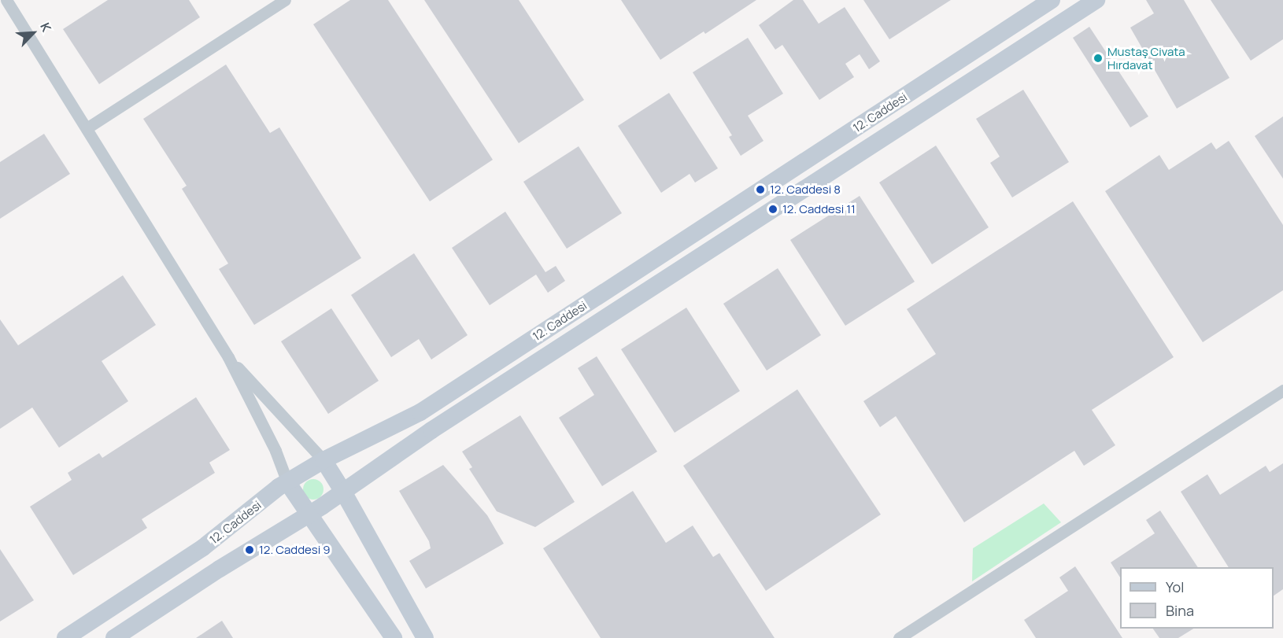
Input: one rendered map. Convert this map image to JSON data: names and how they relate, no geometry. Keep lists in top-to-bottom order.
{
  "streets": {
    "street": ["12. Caddesi"]
  },
  "places": [
    "Mustaş Civata Hırdavat",
    "12. Caddesi 8",
    "12. Caddesi 11",
    "12. Caddesi 9"
  ],
  "legend": ["Yol", "Bina"],
  "north": "top right"
}
